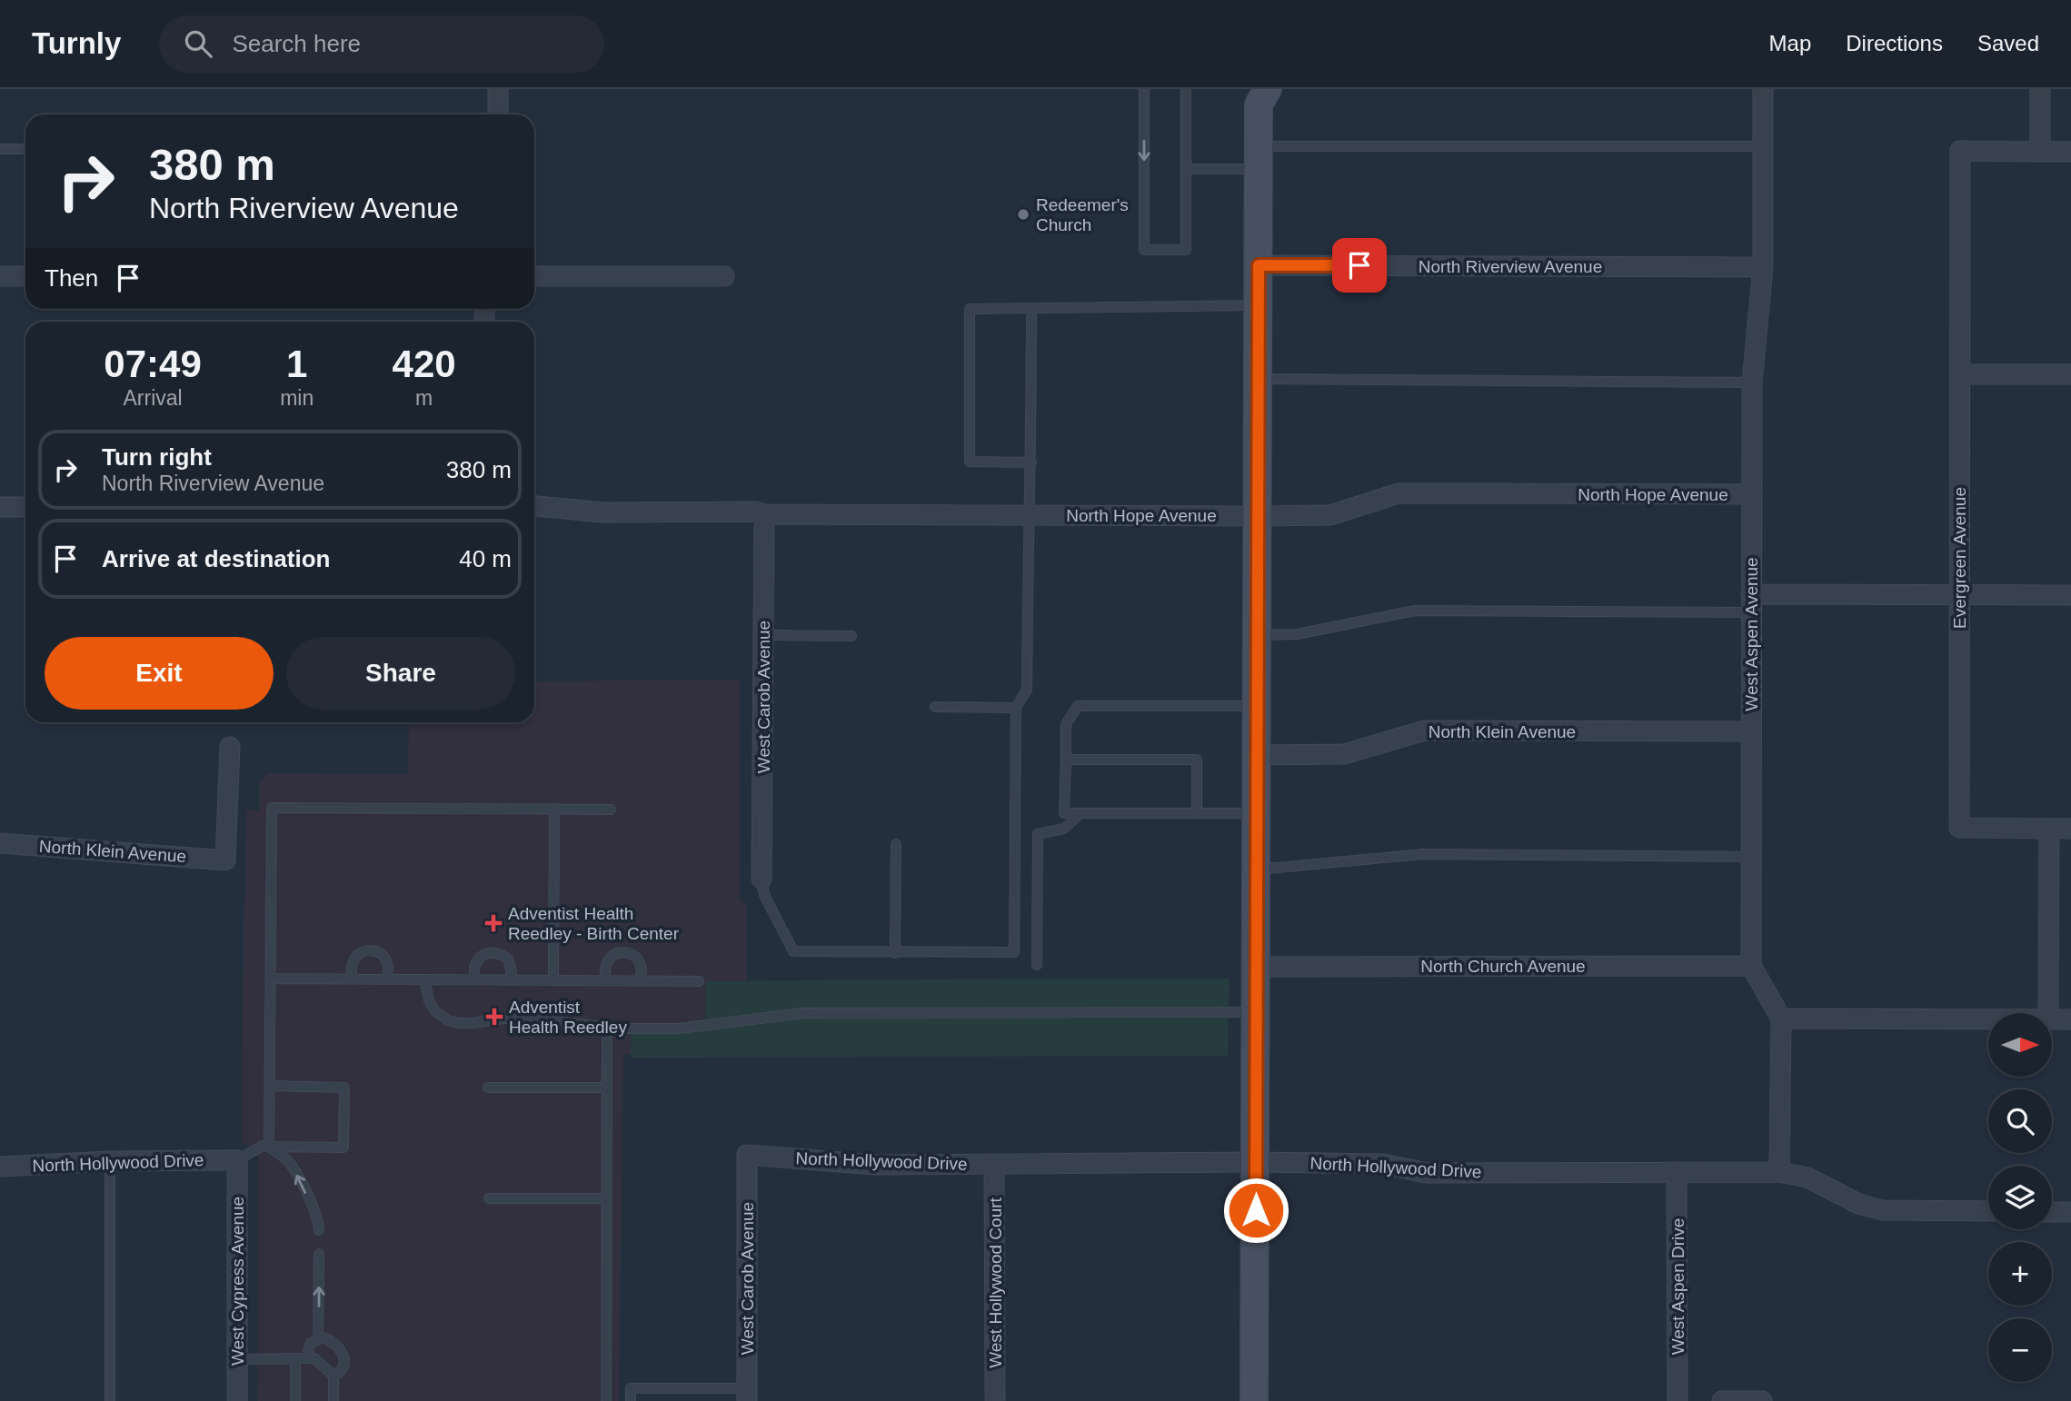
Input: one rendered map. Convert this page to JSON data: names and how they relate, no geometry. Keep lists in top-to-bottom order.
{
  "streets": {
    "street": [
      "North Riverview Avenue",
      "North Hope Avenue",
      "Evergreen Avenue",
      "West Aspen Avenue",
      "West Carob Avenue",
      "North Klein Avenue",
      "North Church Avenue",
      "North Hollywood Drive",
      "West Cypress Avenue",
      "West Hollywood Court",
      "West Aspen Drive"
    ]
  },
  "crossings": [
    ["North Riverview Avenue", "West Aspen Avenue"],
    ["North Hope Avenue", "West Aspen Avenue"],
    ["North Hope Avenue", "West Carob Avenue"],
    ["West Aspen Avenue", "North Klein Avenue"],
    ["West Aspen Avenue", "North Church Avenue"],
    ["West Carob Avenue", "North Hollywood Drive"],
    ["North Hollywood Drive", "West Cypress Avenue"],
    ["North Hollywood Drive", "West Hollywood Court"],
    ["North Hollywood Drive", "West Aspen Drive"]
  ],
  "places": {
    "other": ["Redeemer's Church"],
    "health": ["Adventist Health Reedley - Birth Center", "Adventist Health Reedley"]
  },
  "north": "right",
  "page": {
    "header": "Turnly",
    "search": "Search here",
    "nav": ["Map", "Directions", "Saved"],
    "turn": ["380 m", "North Riverview Avenue"],
    "then": "Then",
    "eta": [
      "07:49",
      "Arrival",
      "1",
      "min",
      "420",
      "m"
    ],
    "list": [
      {
        "name": "Turn right",
        "note": "North Riverview Avenue",
        "value": "380 m"
      },
      {
        "name": "Arrive at destination",
        "value": "40 m"
      }
    ],
    "buttons": ["Exit", "Share"],
    "map_buttons": ["+", "−"]
  }
}
